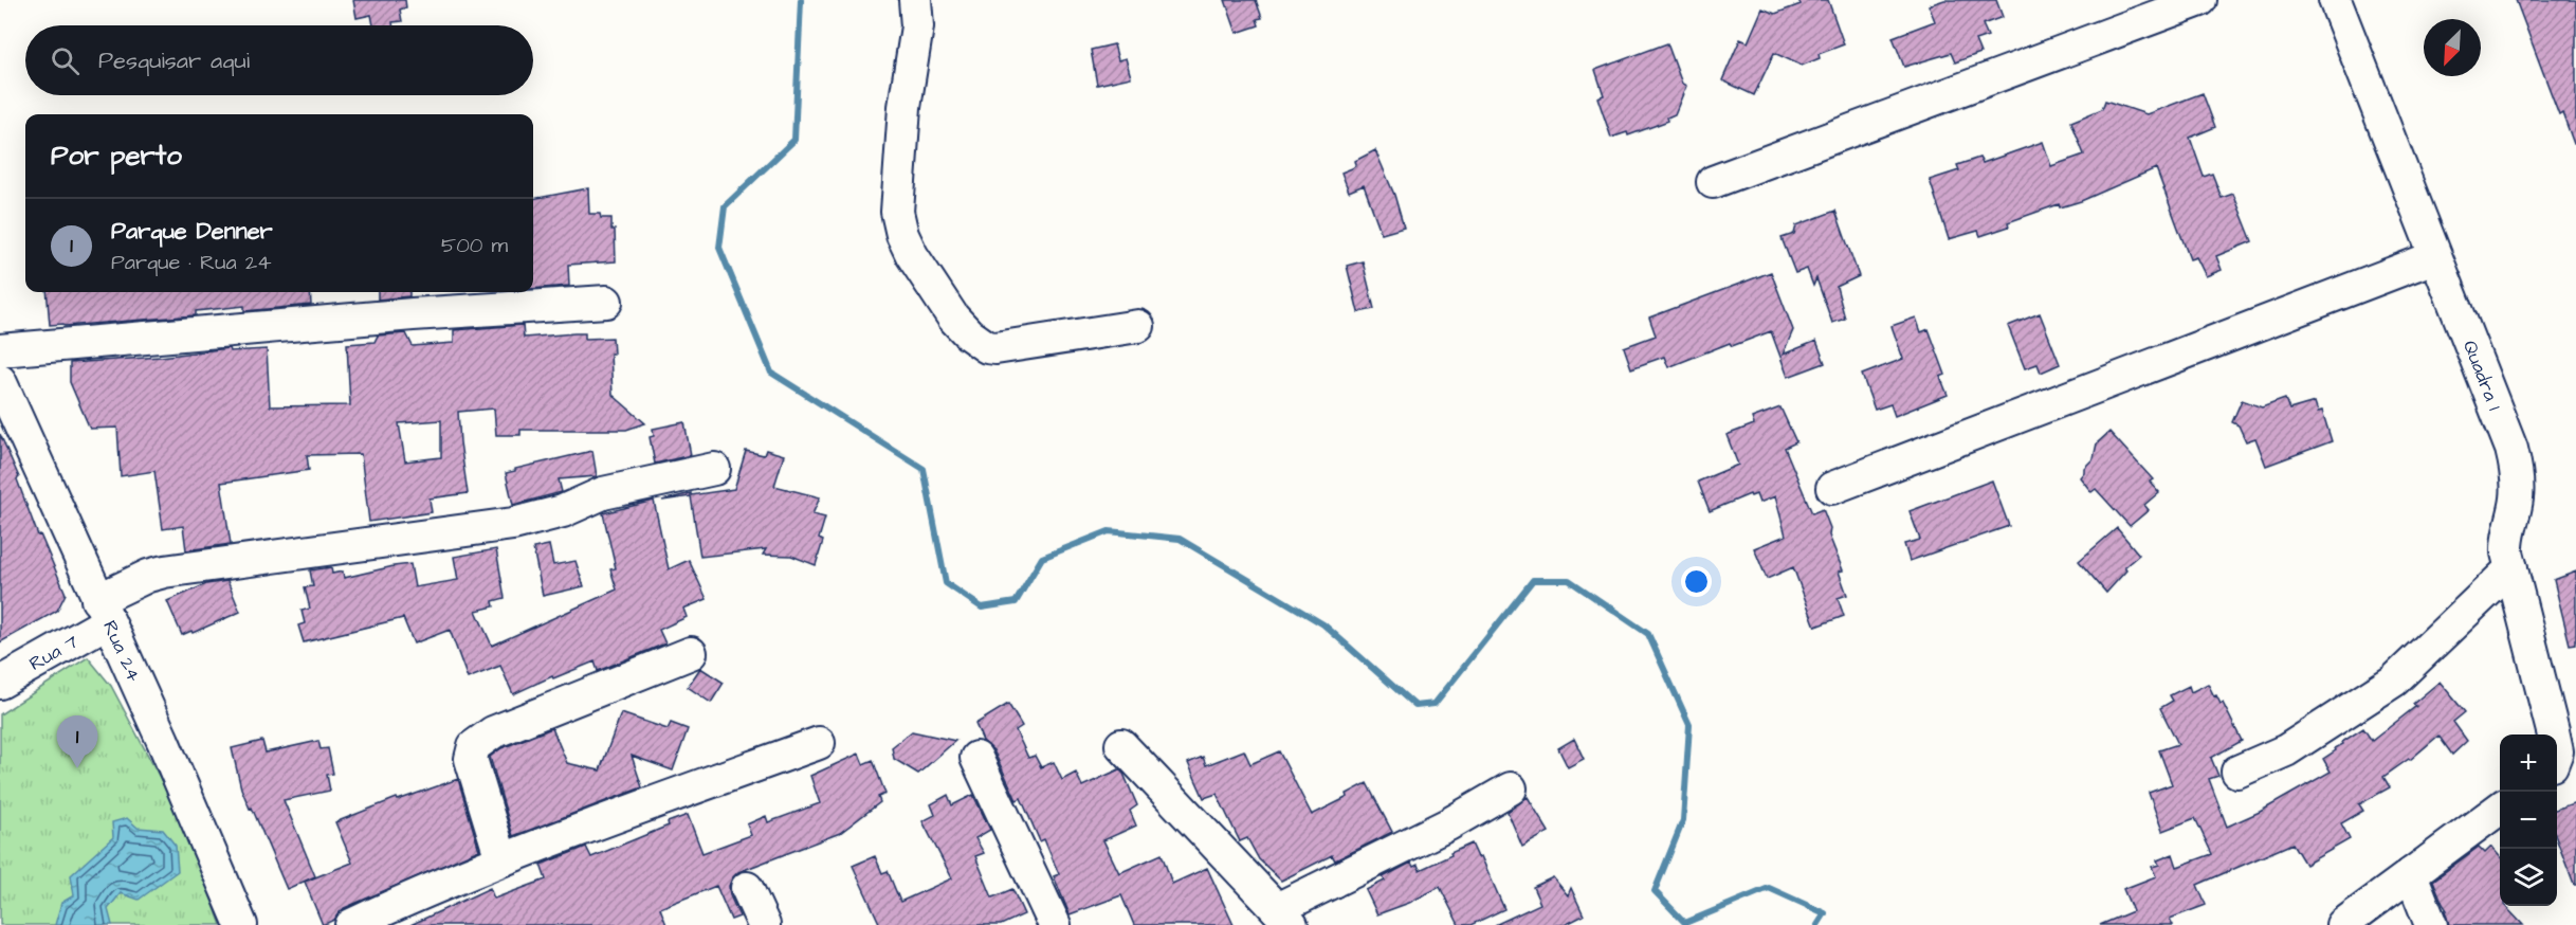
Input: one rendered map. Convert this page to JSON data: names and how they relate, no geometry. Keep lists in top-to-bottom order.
{
  "streets": {
    "street": ["Quadra 1", "Rua 7", "Rua 24"]
  },
  "crossings": [
    ["Rua 7", "Rua 24"]
  ],
  "north": "bottom left",
  "page": {
    "search": "Pesquisar aqui",
    "heading": "Por perto",
    "list": [
      {
        "mark": "1",
        "name": "Parque Denner",
        "note": "Parque · Rua 24",
        "value": "500 m"
      }
    ],
    "pins": "1",
    "map_buttons": ["+", "−"]
  }
}
